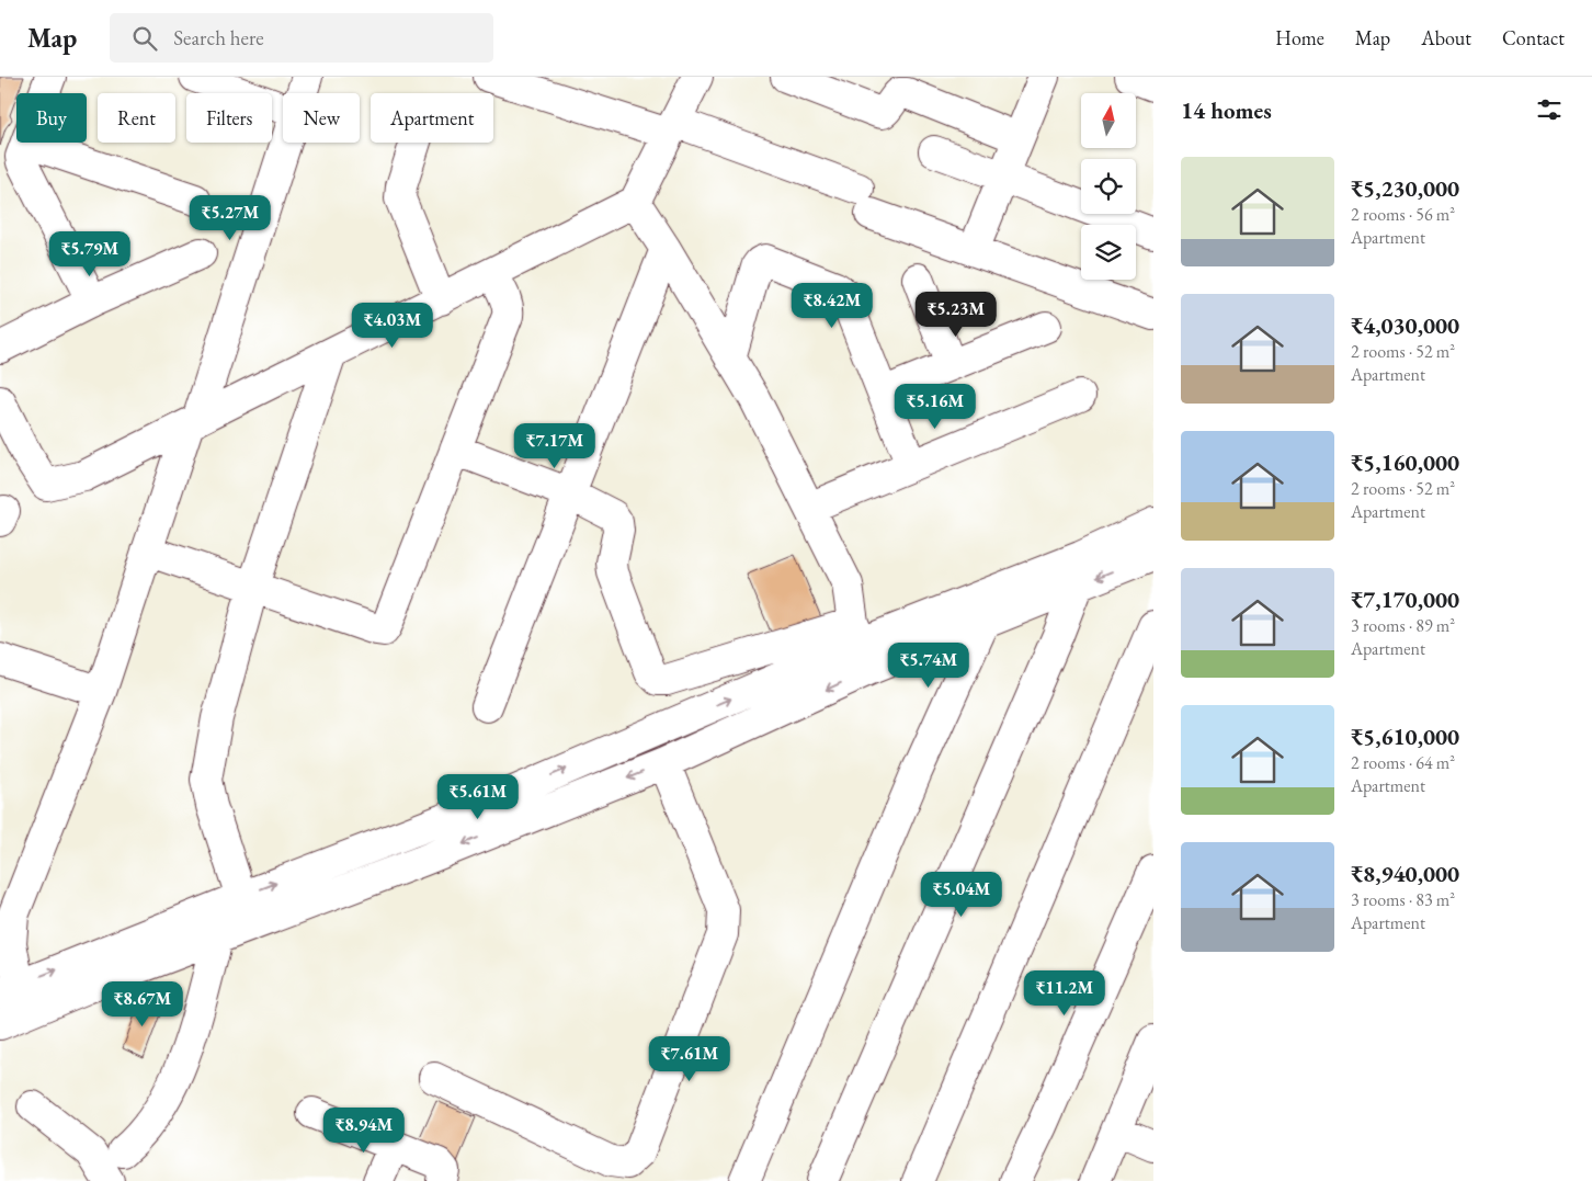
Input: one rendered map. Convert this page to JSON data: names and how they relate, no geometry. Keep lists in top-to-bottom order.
{
  "north": "top",
  "page": {
    "header": "Map",
    "search": "Search here",
    "nav": [
      "Home",
      "Map",
      "About",
      "Contact"
    ],
    "heading": "14 homes",
    "chip": [
      "Buy",
      "Rent",
      "Filters",
      "New",
      "Apartment"
    ],
    "list": [
      {
        "name": "₹5,230,000",
        "note": "2 rooms · 56 m² · Apartment"
      },
      {
        "name": "₹4,030,000",
        "note": "2 rooms · 52 m² · Apartment"
      },
      {
        "name": "₹5,160,000",
        "note": "2 rooms · 52 m² · Apartment"
      },
      {
        "name": "₹7,170,000",
        "note": "3 rooms · 89 m² · Apartment"
      },
      {
        "name": "₹5,610,000",
        "note": "2 rooms · 64 m² · Apartment"
      },
      {
        "name": "₹8,940,000",
        "note": "3 rooms · 83 m² · Apartment"
      }
    ],
    "price": [
      "₹5.27M",
      "₹5.79M",
      "₹8.42M",
      "₹5.23M",
      "₹4.03M",
      "₹5.16M",
      "₹7.17M",
      "₹5.74M",
      "₹5.61M",
      "₹5.04M",
      "₹11.2M",
      "₹8.67M",
      "₹7.61M",
      "₹8.94M"
    ]
  }
}
